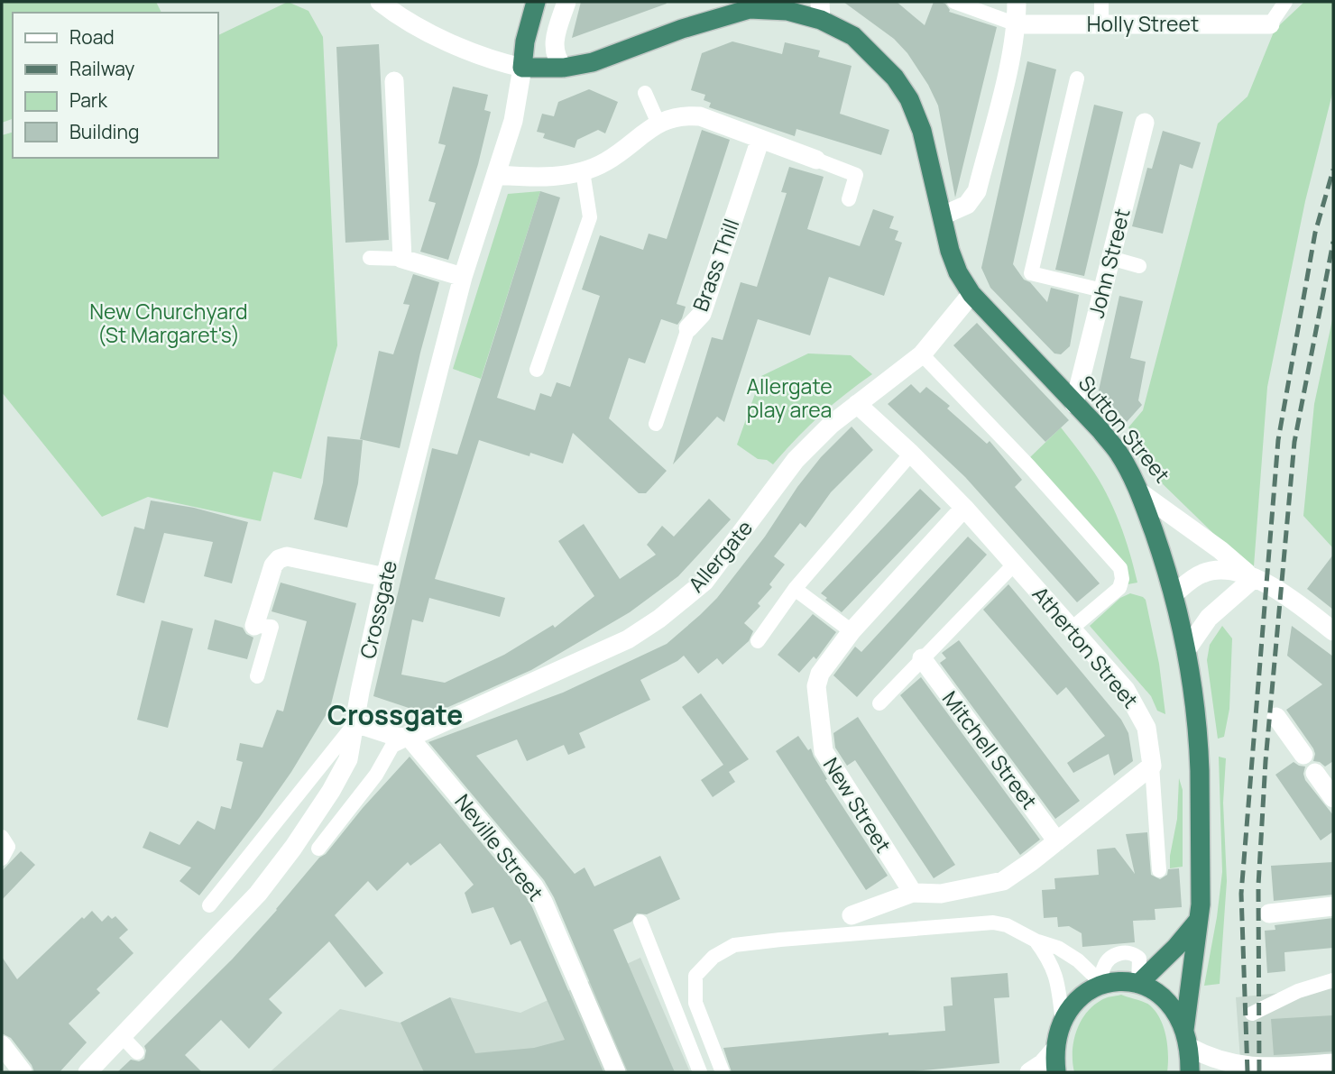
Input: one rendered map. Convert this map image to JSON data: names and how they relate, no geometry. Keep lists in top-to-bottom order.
{
  "streets": {
    "highway": ["Sutton Street"],
    "street": [
      "Holly Street",
      "John Street",
      "Brass Thill",
      "Allergate",
      "Crossgate",
      "Atherton Street",
      "Mitchell Street",
      "New Street",
      "Neville Street"
    ]
  },
  "crossings": [
    ["John Street", "Sutton Street"],
    ["Sutton Street", "Allergate"],
    ["Sutton Street", "Crossgate"],
    ["Allergate", "Atherton Street"],
    ["Allergate", "Neville Street"],
    ["Atherton Street", "New Street"]
  ],
  "districts": ["Crossgate"],
  "parks": ["New Churchyard (St Margaret's)", "Allergate play area"],
  "legend": [
    "Road",
    "Railway",
    "Park",
    "Building"
  ]
}
